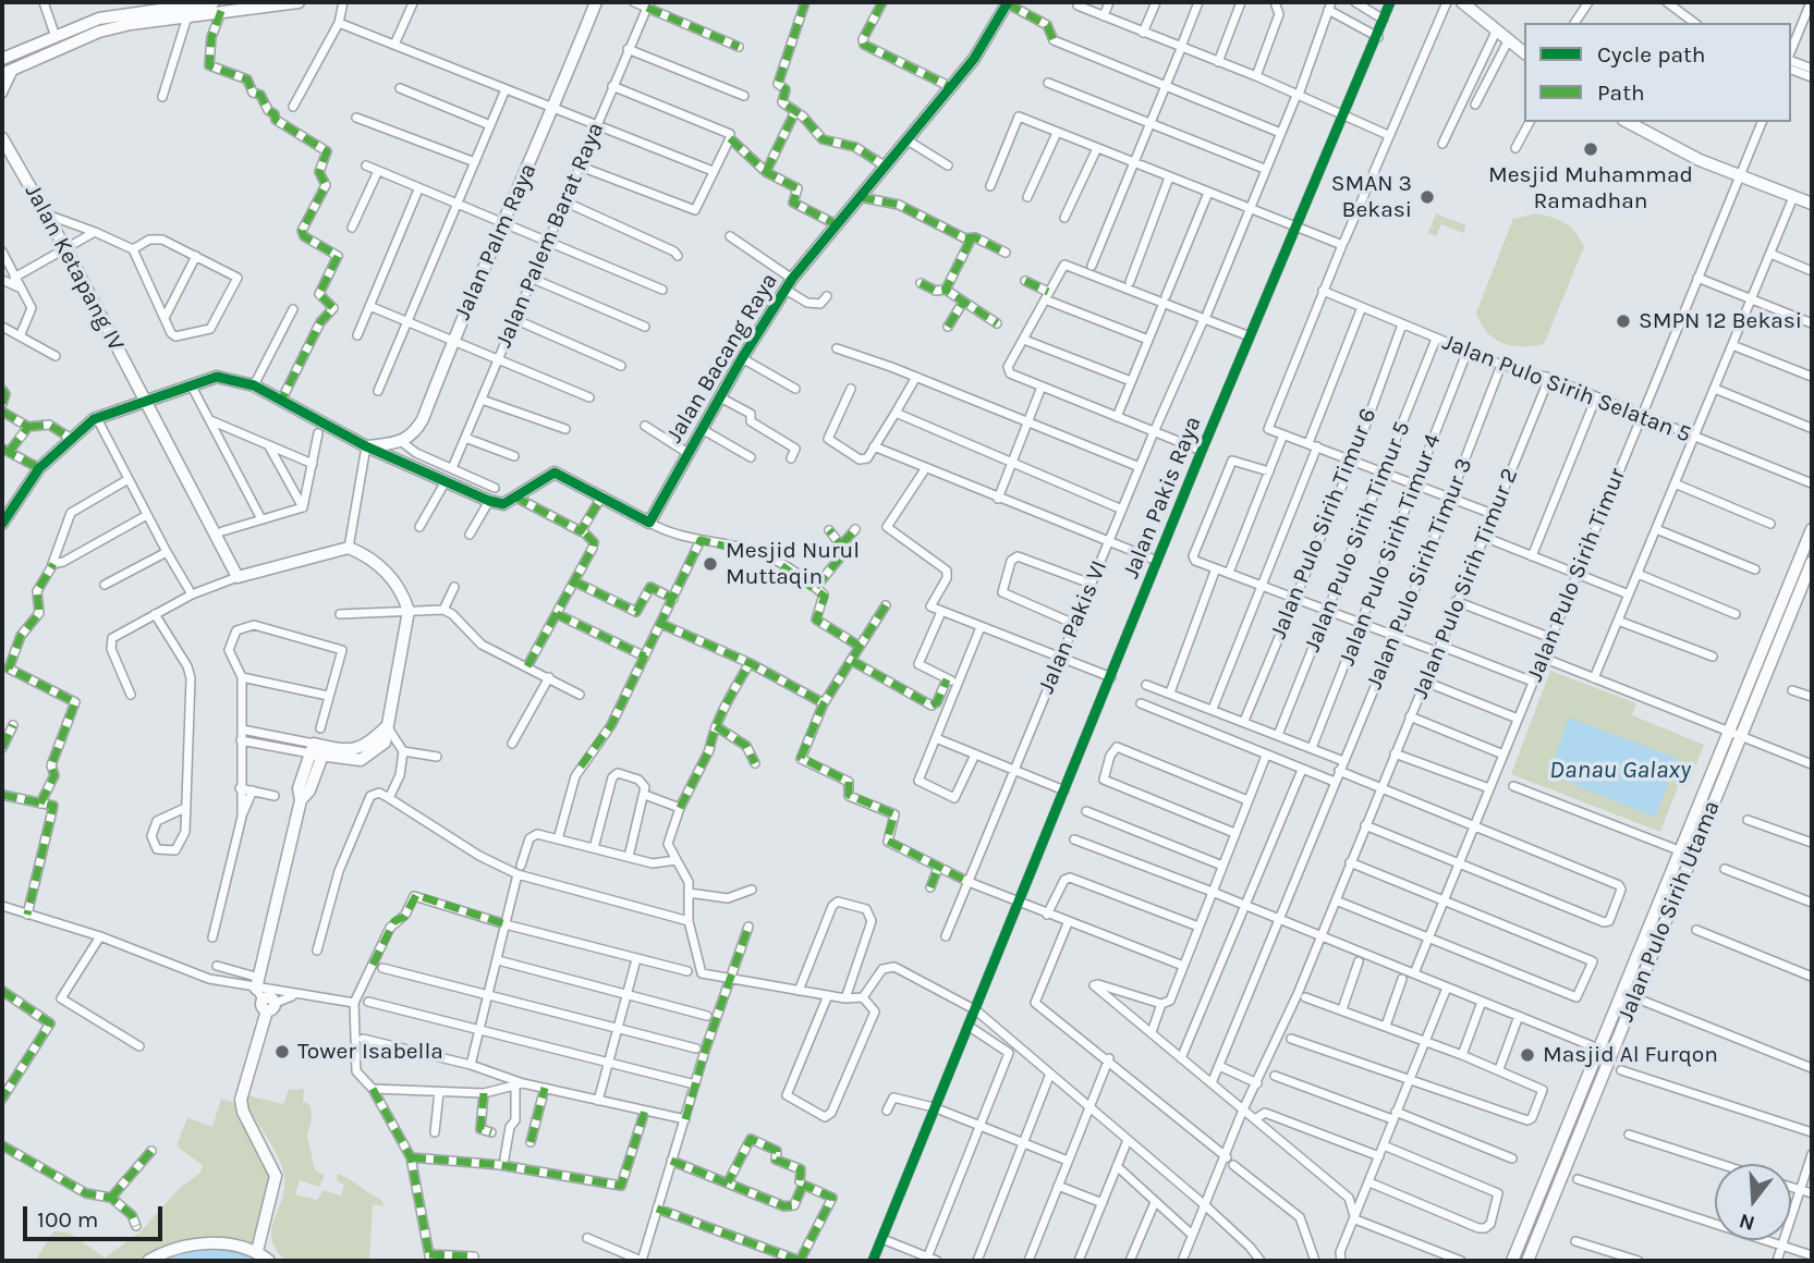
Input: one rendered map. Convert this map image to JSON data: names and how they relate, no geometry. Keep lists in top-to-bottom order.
{
  "streets": {
    "street": [
      "Jalan Palem Barat Raya",
      "Jalan Palm Raya",
      "Jalan Ketapang IV",
      "Jalan Bacang Raya",
      "Jalan Pulo Sirih Selatan 5",
      "Jalan Pakis Raya",
      "Jalan Pulo Sirih Timur 6",
      "Jalan Pulo Sirih Timur 5",
      "Jalan Pulo Sirih Timur 4",
      "Jalan Pulo Sirih Timur 3",
      "Jalan Pulo Sirih Timur",
      "Jalan Pulo Sirih Timur 2",
      "Jalan Pakis VI",
      "Jalan Pulo Sirih Utama"
    ]
  },
  "crossings": [
    ["Jalan Pulo Sirih Selatan 5", "Jalan Pulo Sirih Timur 6"],
    ["Jalan Pulo Sirih Selatan 5", "Jalan Pulo Sirih Timur 5"],
    ["Jalan Pulo Sirih Selatan 5", "Jalan Pulo Sirih Timur 4"],
    ["Jalan Pulo Sirih Selatan 5", "Jalan Pulo Sirih Timur 3"],
    ["Jalan Pulo Sirih Selatan 5", "Jalan Pulo Sirih Timur"],
    ["Jalan Pulo Sirih Selatan 5", "Jalan Pulo Sirih Timur 2"]
  ],
  "water": ["Danau Galaxy"],
  "places": [
    "Mesjid Muhammad Ramadhan",
    "SMAN 3 Bekasi",
    "SMPN 12 Bekasi",
    "Mesjid Nurul Muttaqin",
    "Tower Isabella",
    "Masjid Al Furqon"
  ],
  "legend": ["Cycle path", "Path"],
  "scale_bar": "100 m",
  "north": "bottom"
}
